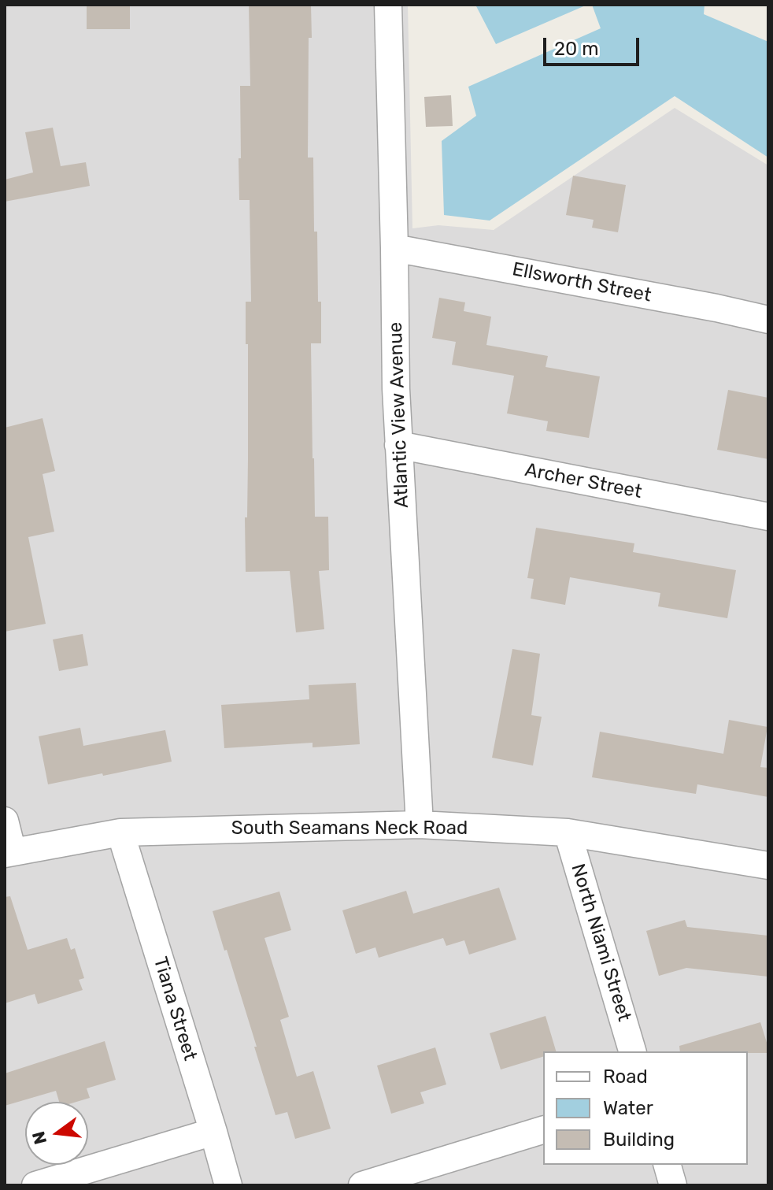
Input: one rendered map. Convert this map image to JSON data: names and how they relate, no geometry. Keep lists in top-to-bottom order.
{
  "streets": {
    "street": [
      "Ellsworth Street",
      "Atlantic View Avenue",
      "Archer Street",
      "South Seamans Neck Road",
      "North Niami Street",
      "Tiana Street"
    ]
  },
  "crossings": [
    ["Ellsworth Street", "Atlantic View Avenue"],
    ["Atlantic View Avenue", "Archer Street"],
    ["Atlantic View Avenue", "South Seamans Neck Road"],
    ["South Seamans Neck Road", "North Niami Street"],
    ["South Seamans Neck Road", "Tiana Street"]
  ],
  "legend": ["Road", "Water", "Building"],
  "scale_bar": "20 m",
  "north": "left"
}
